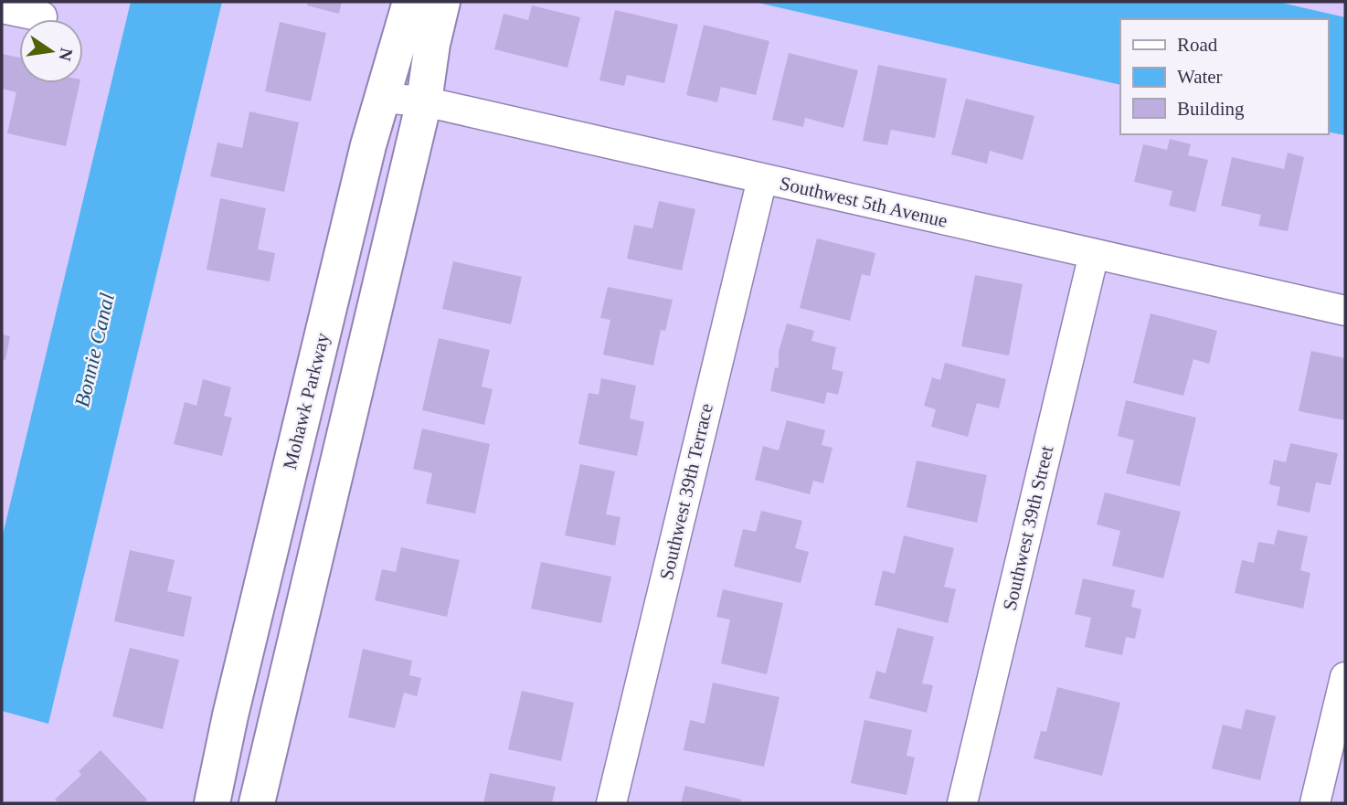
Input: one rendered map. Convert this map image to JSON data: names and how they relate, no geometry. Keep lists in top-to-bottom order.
{
  "streets": {
    "street": [
      "Southwest 5th Avenue",
      "Mohawk Parkway",
      "Southwest 39th Terrace",
      "Southwest 39th Street"
    ]
  },
  "crossings": [
    ["Southwest 5th Avenue", "Mohawk Parkway"],
    ["Southwest 5th Avenue", "Southwest 39th Terrace"],
    ["Southwest 5th Avenue", "Southwest 39th Street"]
  ],
  "water": ["Bonnie Canal"],
  "legend": ["Road", "Water", "Building"],
  "north": "right"
}
